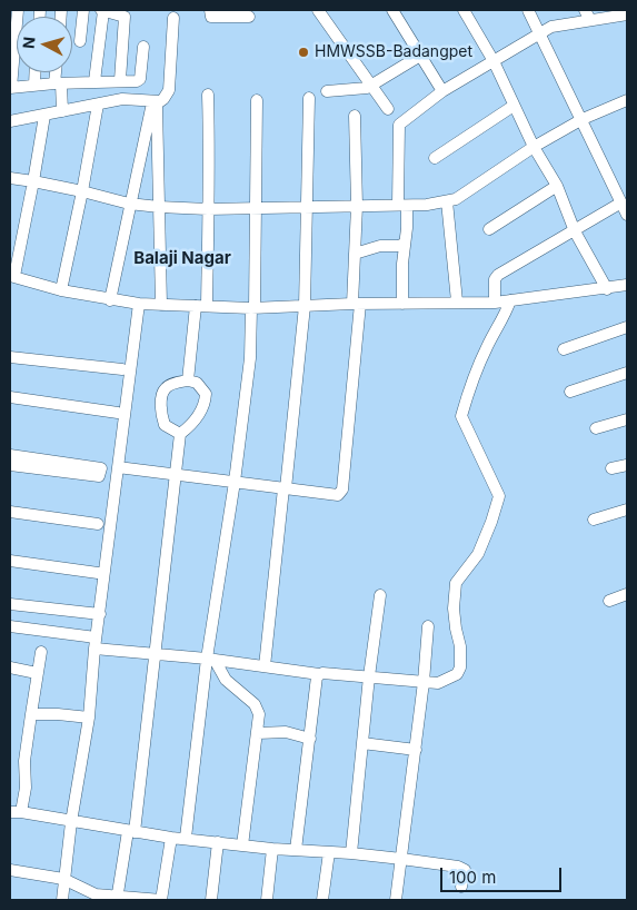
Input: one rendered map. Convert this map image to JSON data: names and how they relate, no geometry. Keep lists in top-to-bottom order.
{
  "districts": ["Balaji Nagar"],
  "places": ["HMWSSB-Badangpet"],
  "scale_bar": "100 m",
  "north": "left"
}
